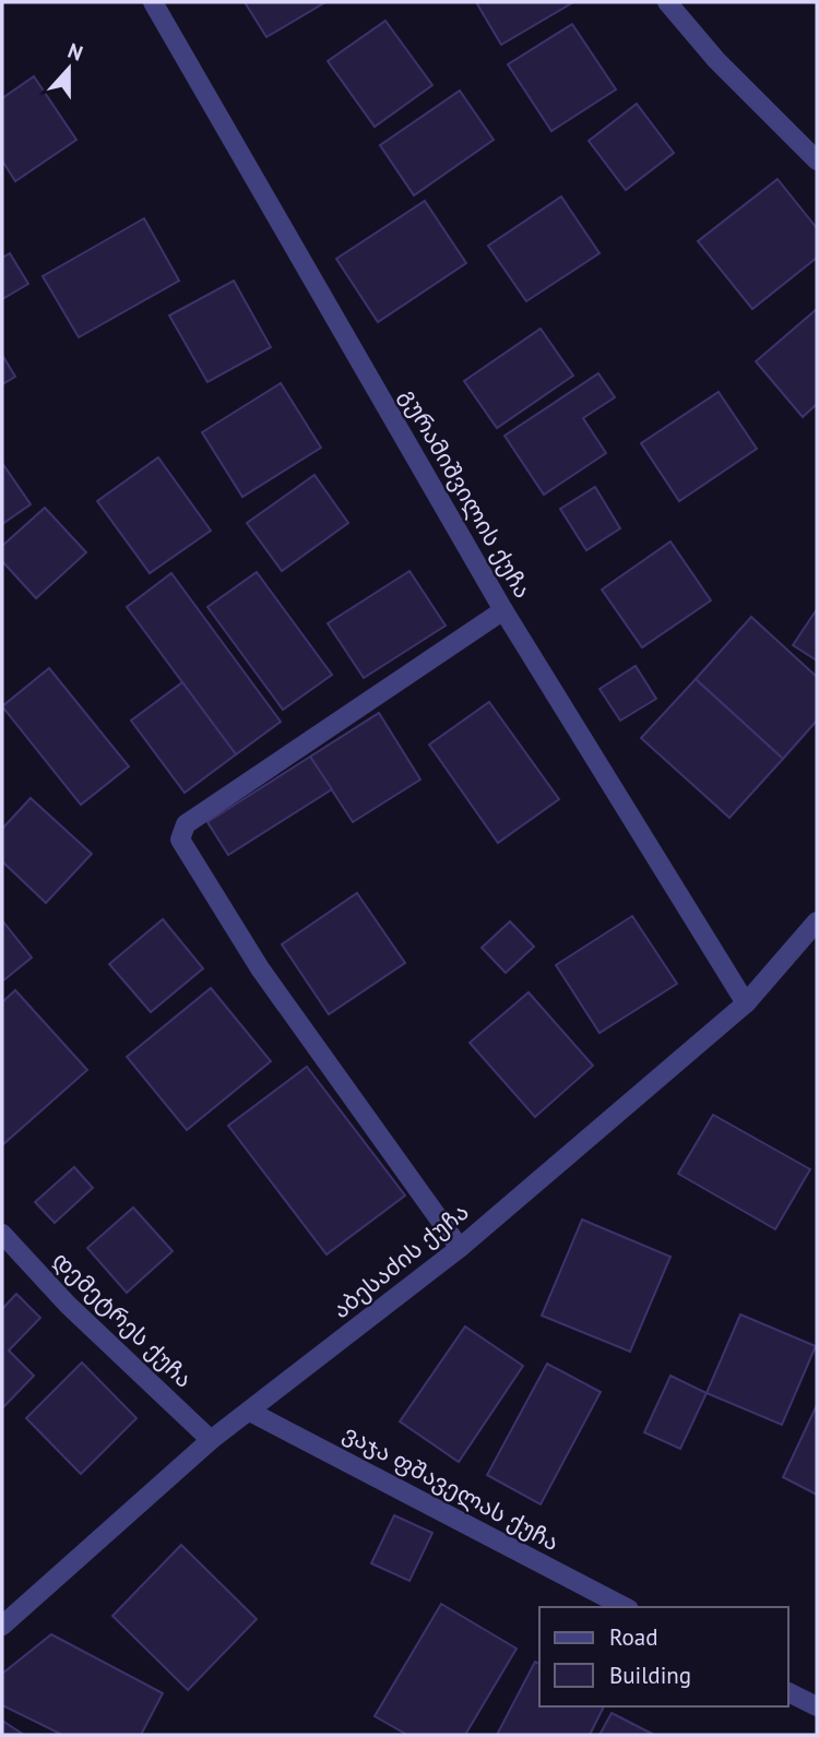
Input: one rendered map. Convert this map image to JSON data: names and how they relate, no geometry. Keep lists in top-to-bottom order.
{
  "streets": {
    "street": [
      "გურამიშვილის ქუჩა",
      "აბესაძის ქუჩა",
      "დემეტრეს ქუჩა",
      "ვაჯა ფშაველას ქუჩა"
    ]
  },
  "crossings": [
    ["გურამიშვილის ქუჩა", "აბესაძის ქუჩა"],
    ["აბესაძის ქუჩა", "დემეტრეს ქუჩა"],
    ["აბესაძის ქუჩა", "ვაჯა ფშაველას ქუჩა"]
  ],
  "legend": ["Road", "Building"],
  "north": "top"
}
